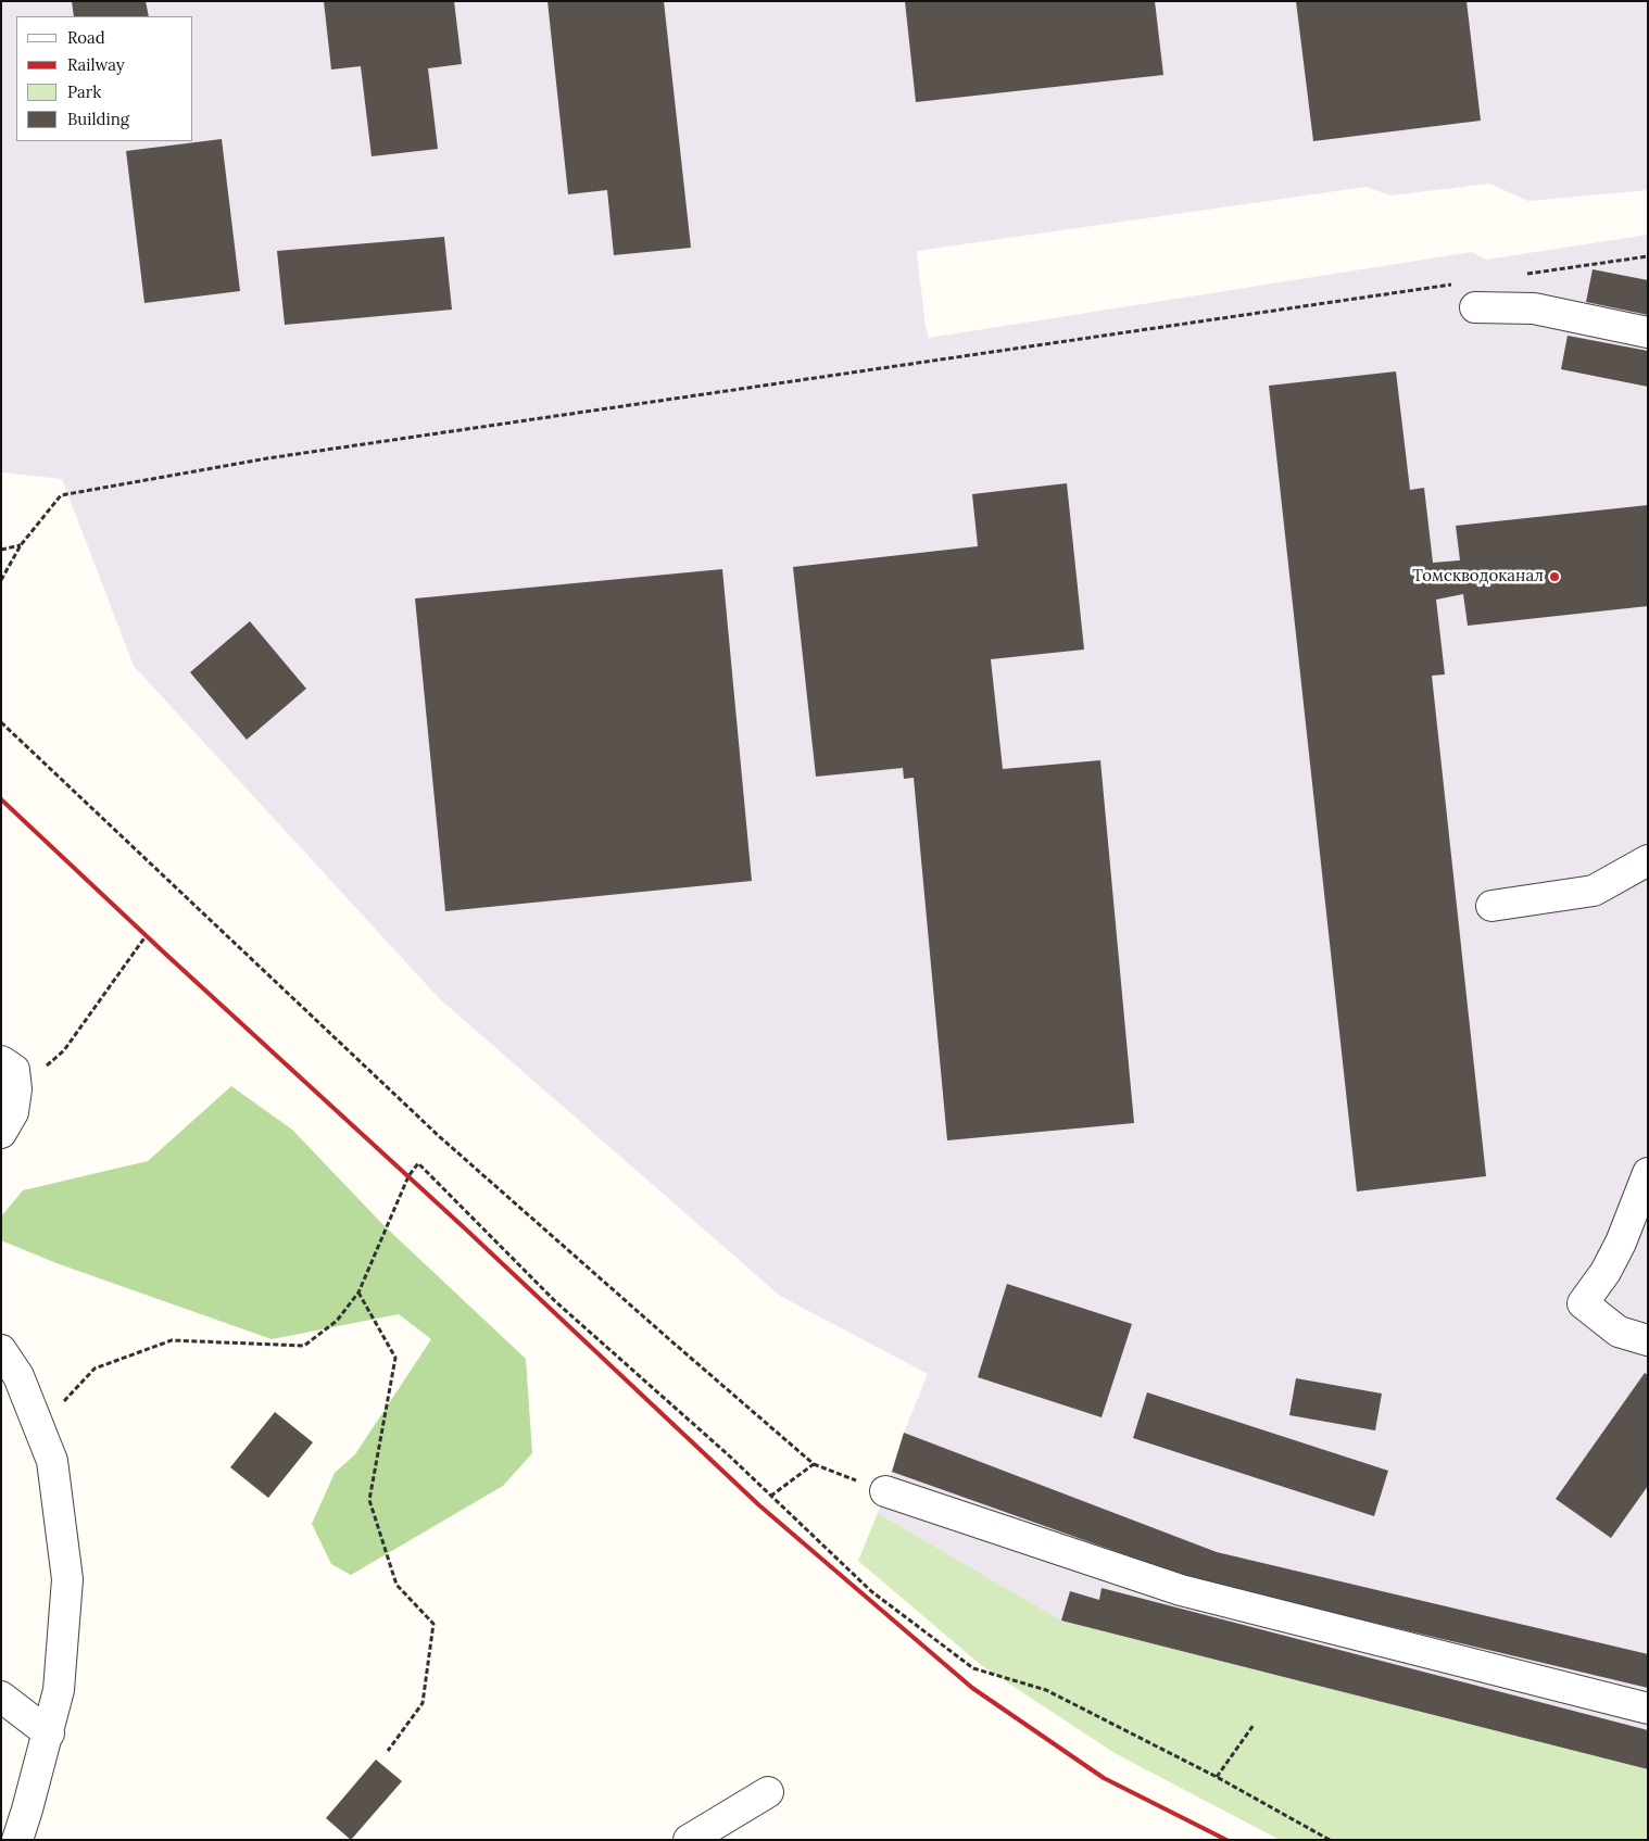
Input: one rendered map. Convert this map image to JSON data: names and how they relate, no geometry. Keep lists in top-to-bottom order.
{
  "places": ["Томскводоканал"],
  "legend": [
    "Road",
    "Railway",
    "Park",
    "Building"
  ]
}
